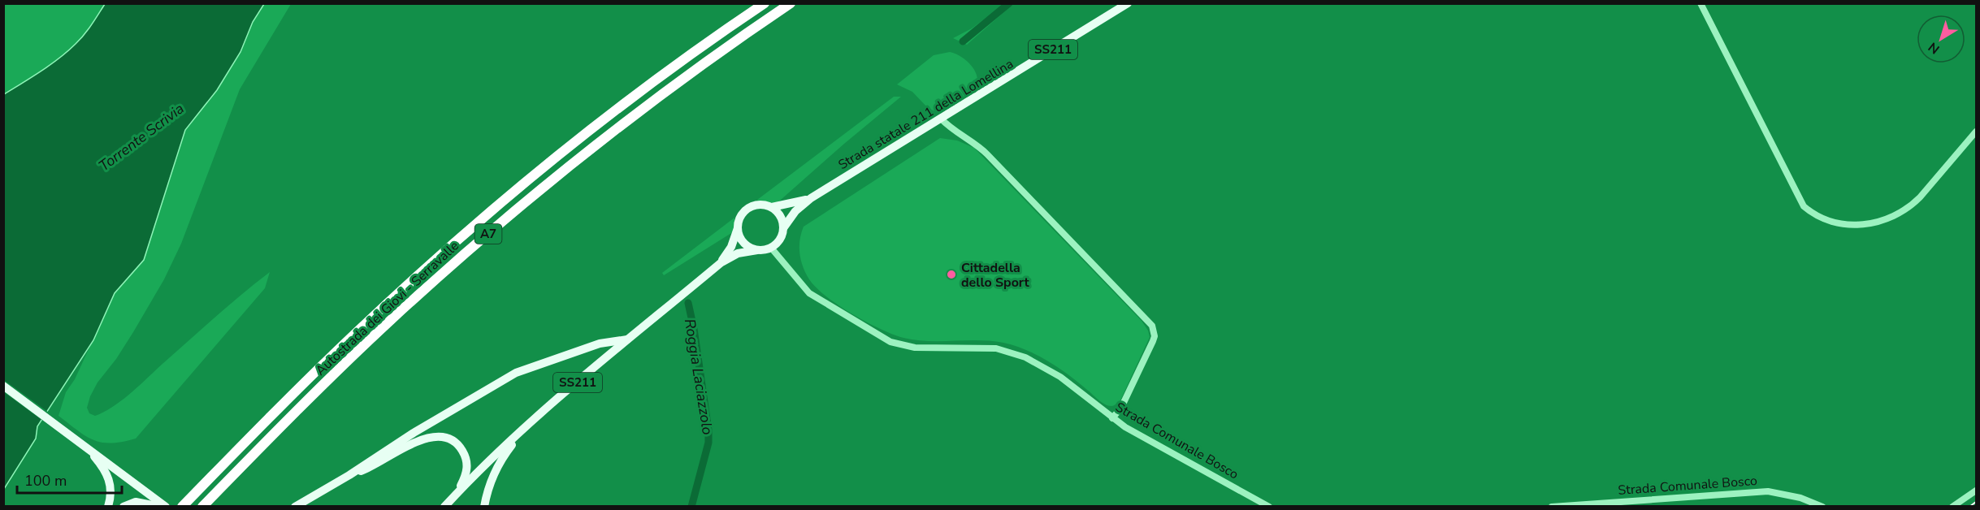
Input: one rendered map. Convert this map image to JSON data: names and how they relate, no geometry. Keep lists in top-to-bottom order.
{
  "streets": {
    "highway": ["A7", "Autostrada dei Giovi - Serravalle"],
    "main road": ["SS211", "Strada statale 211 della Lomellina"],
    "street": ["Strada Comunale Bosco"]
  },
  "crossings": [
    ["Strada statale 211 della Lomellina", "Strada Comunale Bosco"]
  ],
  "water": ["Torrente Scrivia", "Roggia Laciazzolo"],
  "places": ["Cittadella dello Sport"],
  "scale_bar": "100 m",
  "north": "bottom left"
}
